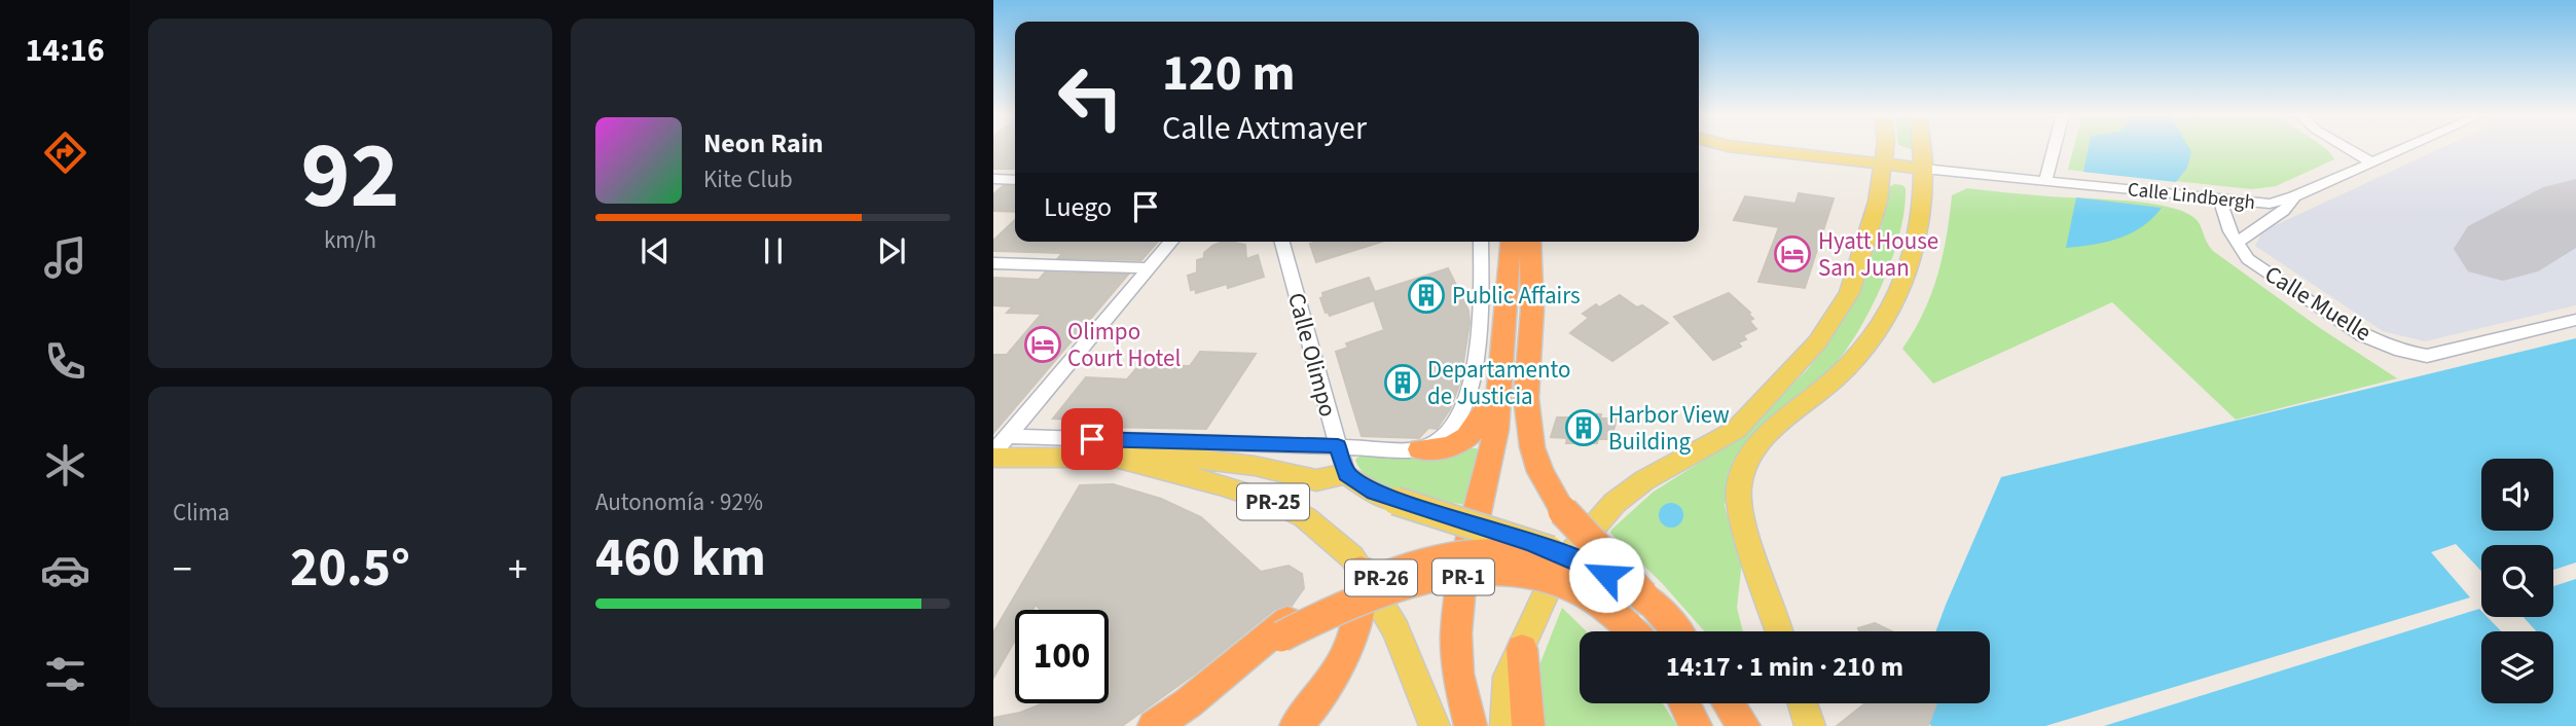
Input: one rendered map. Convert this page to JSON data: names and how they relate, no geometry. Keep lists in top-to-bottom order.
{
  "streets": {
    "highway": ["PR-1", "PR-26"],
    "main road": ["Calle Lindbergh", "PR-25"],
    "street": ["Calle Muelle", "Calle Olimpo"]
  },
  "crossings": [
    ["Calle Lindbergh", "Calle Muelle"],
    ["Calle Olimpo", "PR-25"]
  ],
  "places": {
    "hotel": ["Hyatt House San Juan", "Olimpo Court Hotel"],
    "building": ["Public Affairs", "Departamento de Justicia", "Harbor View Building"]
  },
  "page": {
    "tabs": "14:16",
    "tile": [
      ["92", "km/h"],
      "Clima",
      ["Autonomía · 92%", "460 km"]
    ],
    "turn": ["120 m", "Calle Axtmayer"],
    "song": ["Neon Rain", "Kite Club"],
    "then": "Luego",
    "heat": ["−", "20.5°", "+"],
    "limit": "100",
    "trip": "14:17 · 1 min · 210 m"
  }
}
